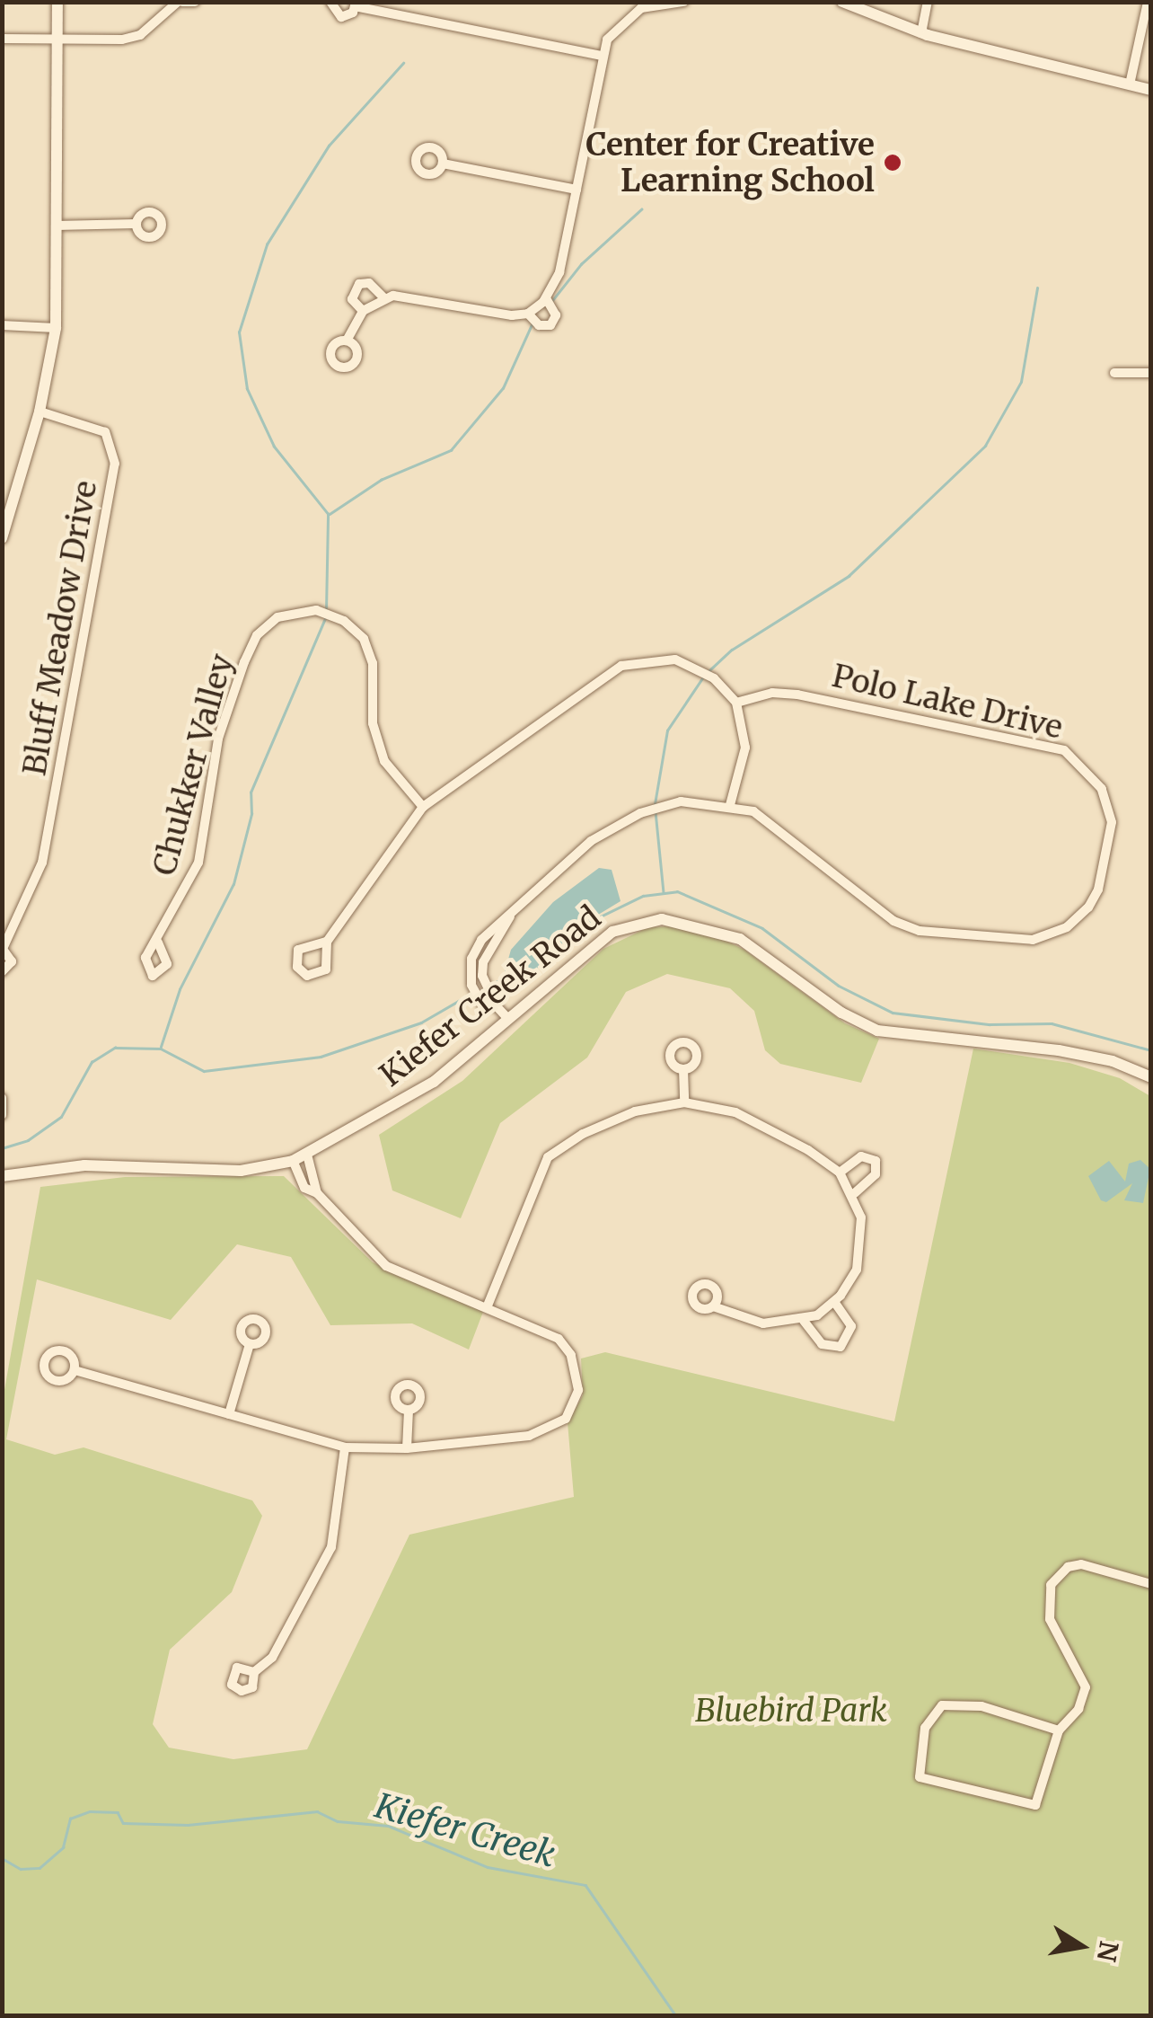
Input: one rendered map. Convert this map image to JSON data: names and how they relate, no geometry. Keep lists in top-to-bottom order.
{
  "streets": {
    "street": [
      "Bluff Meadow Drive",
      "Polo Lake Drive",
      "Chukker Valley",
      "Kiefer Creek Road"
    ]
  },
  "crossings": [
    ["Polo Lake Drive", "Kiefer Creek Road"]
  ],
  "water": ["Kiefer Creek"],
  "parks": ["Bluebird Park"],
  "places": ["Center for Creative Learning School"],
  "north": "right"
}
